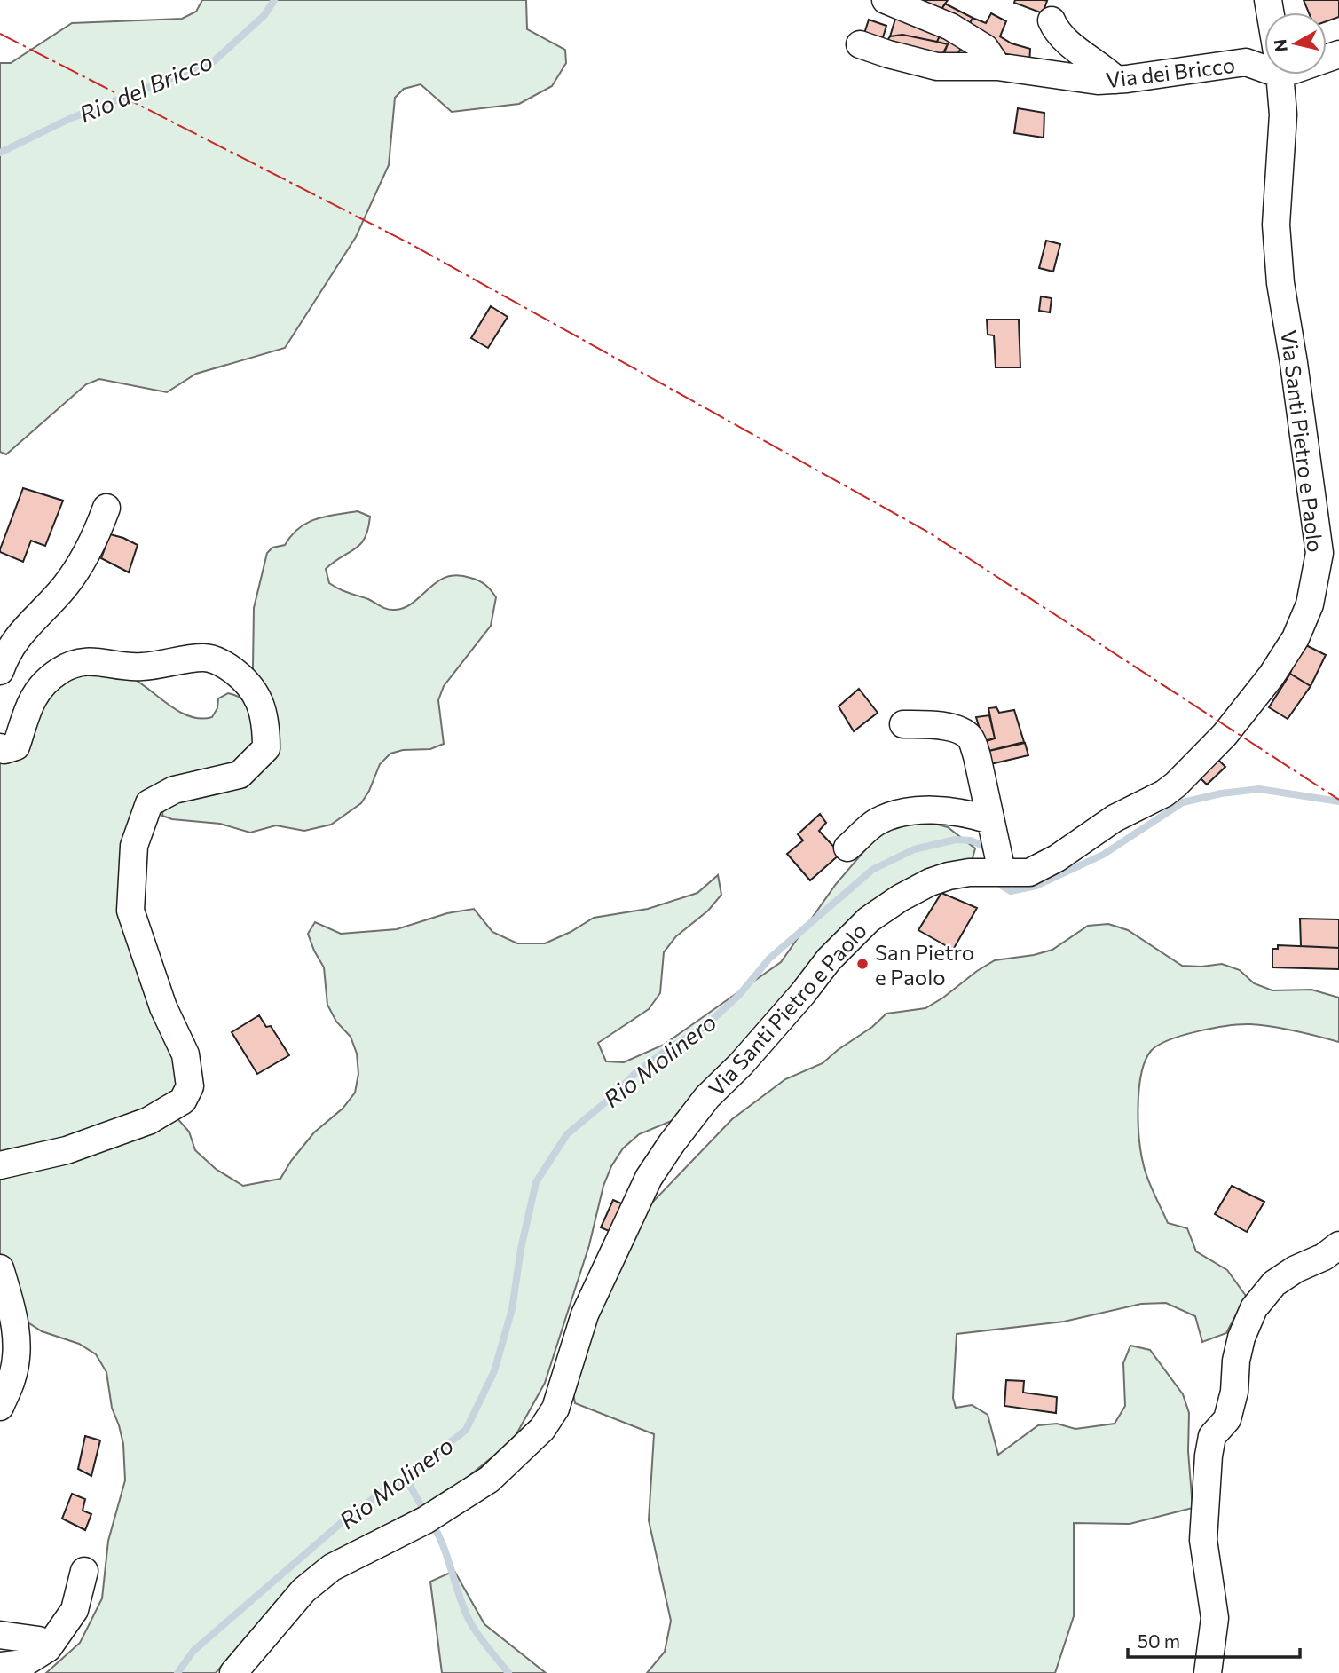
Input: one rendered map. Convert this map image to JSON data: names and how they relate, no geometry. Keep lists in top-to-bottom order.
{
  "streets": {
    "street": ["Via dei Bricco", "Via Santi Pietro e Paolo"]
  },
  "water": ["Rio del Bricco", "Rio Molinero"],
  "places": ["San Pietro e Paolo"],
  "scale_bar": "50 m",
  "north": "left"
}
